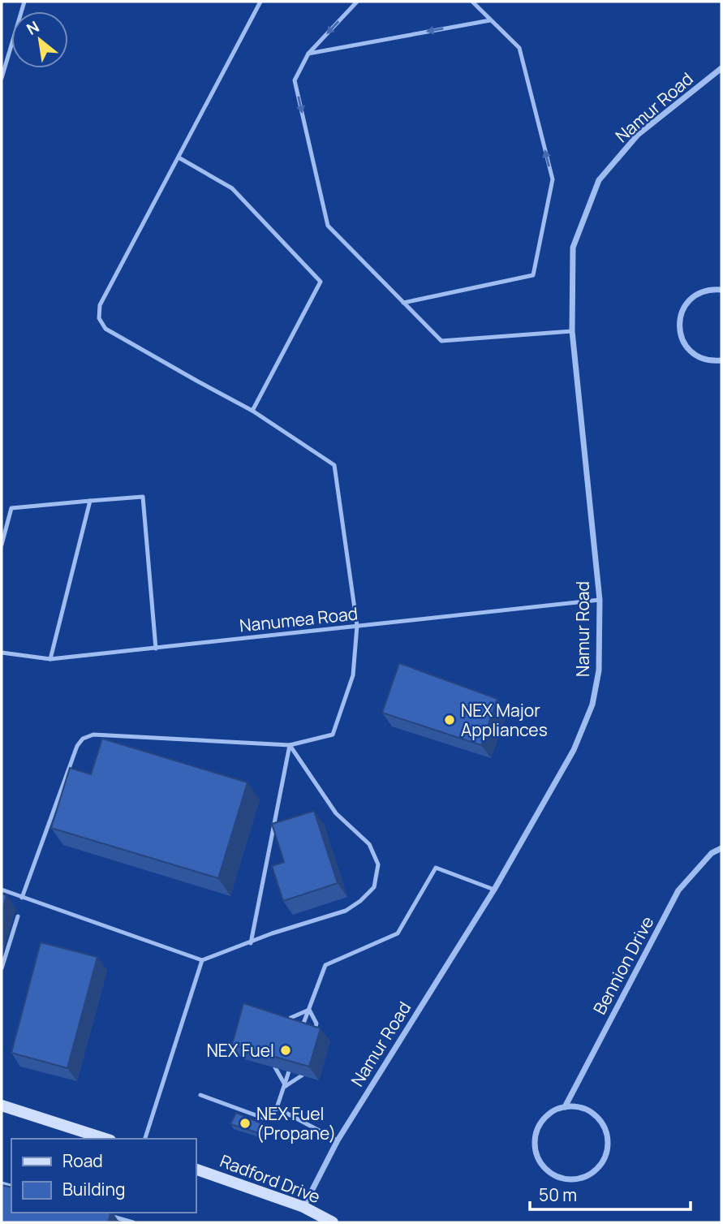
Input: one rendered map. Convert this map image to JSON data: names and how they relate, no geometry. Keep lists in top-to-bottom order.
{
  "streets": {
    "street": ["Namur Road", "Bennion Drive", "Radford Drive"],
    "lane": ["Nanumea Road"]
  },
  "crossings": [
    ["Namur Road", "Nanumea Road"],
    ["Namur Road", "Radford Drive"]
  ],
  "places": ["NEX Major Appliances", "NEX Fuel", "NEX Fuel (Propane)"],
  "legend": ["Road", "Building"],
  "scale_bar": "50 m",
  "north": "top left"
}
